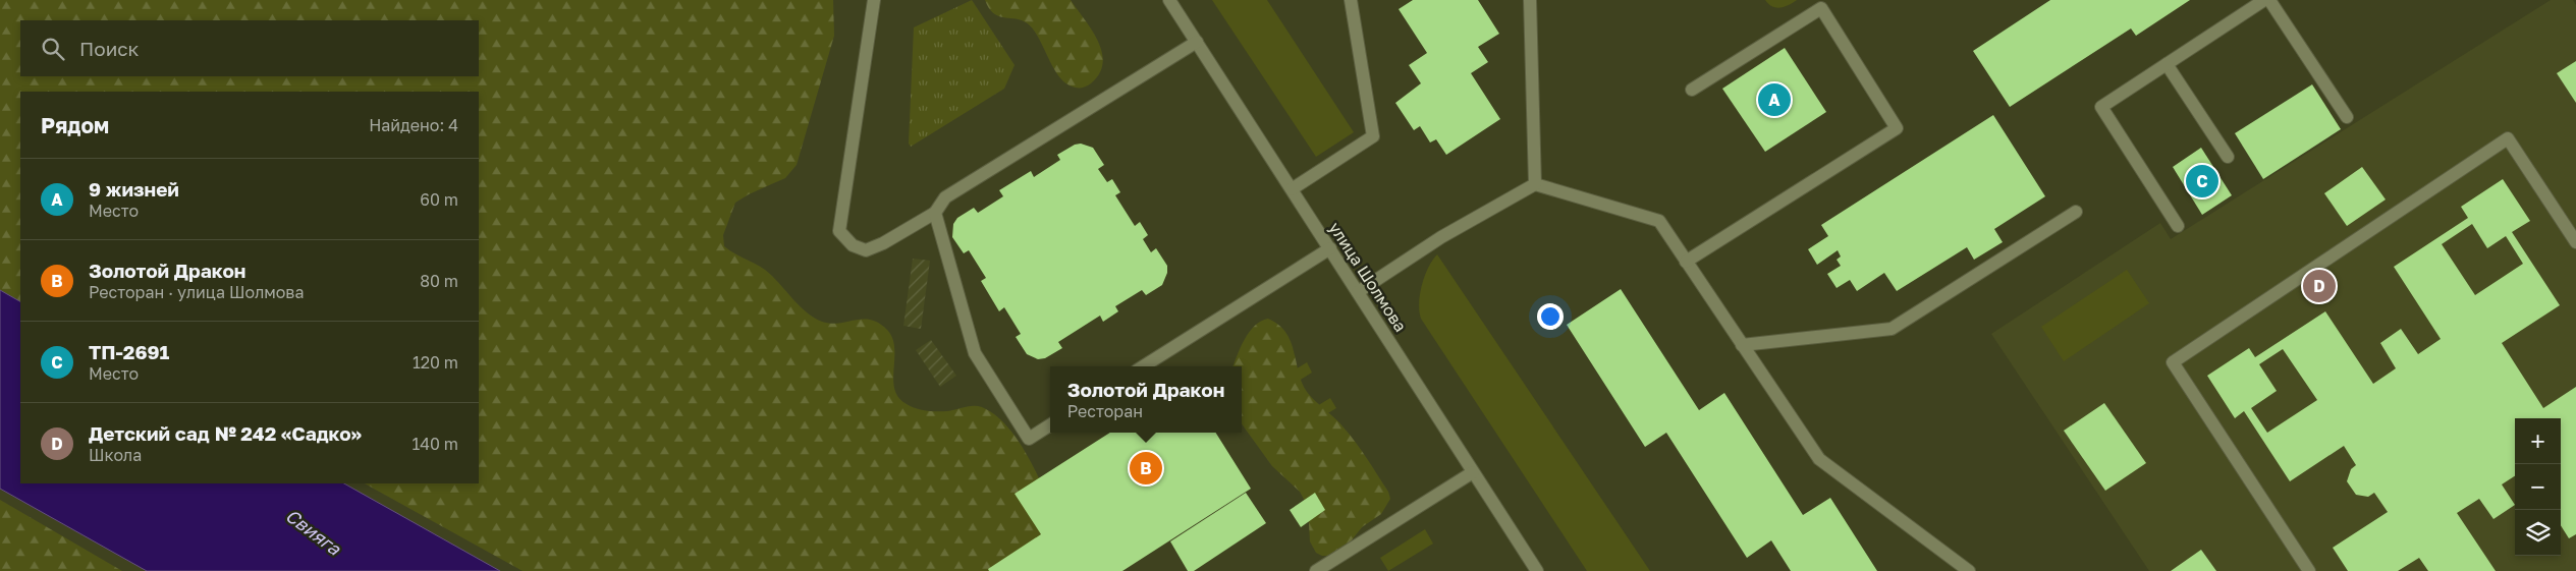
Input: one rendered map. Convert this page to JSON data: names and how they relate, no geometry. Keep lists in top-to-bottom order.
{
  "streets": {
    "street": ["улица Шолмова"]
  },
  "water": ["Свияга"],
  "page": {
    "search": "Поиск",
    "pins": [
      "A",
      "C",
      "D",
      "B"
    ],
    "heading": ["Рядом", "Найдено: 4"],
    "list": [
      {
        "mark": "A",
        "name": "9 жизней",
        "note": "Место",
        "value": "60 m"
      },
      {
        "mark": "B",
        "name": "Золотой Дракон",
        "note": "Ресторан · улица Шолмова",
        "value": "80 m"
      },
      {
        "mark": "C",
        "name": "ТП-2691",
        "note": "Место",
        "value": "120 m"
      },
      {
        "mark": "D",
        "name": "Детский сад № 242 «Садко»",
        "note": "Школа",
        "value": "140 m"
      }
    ],
    "popup": ["Золотой Дракон", "Ресторан"],
    "map_buttons": ["+", "−"]
  }
}
